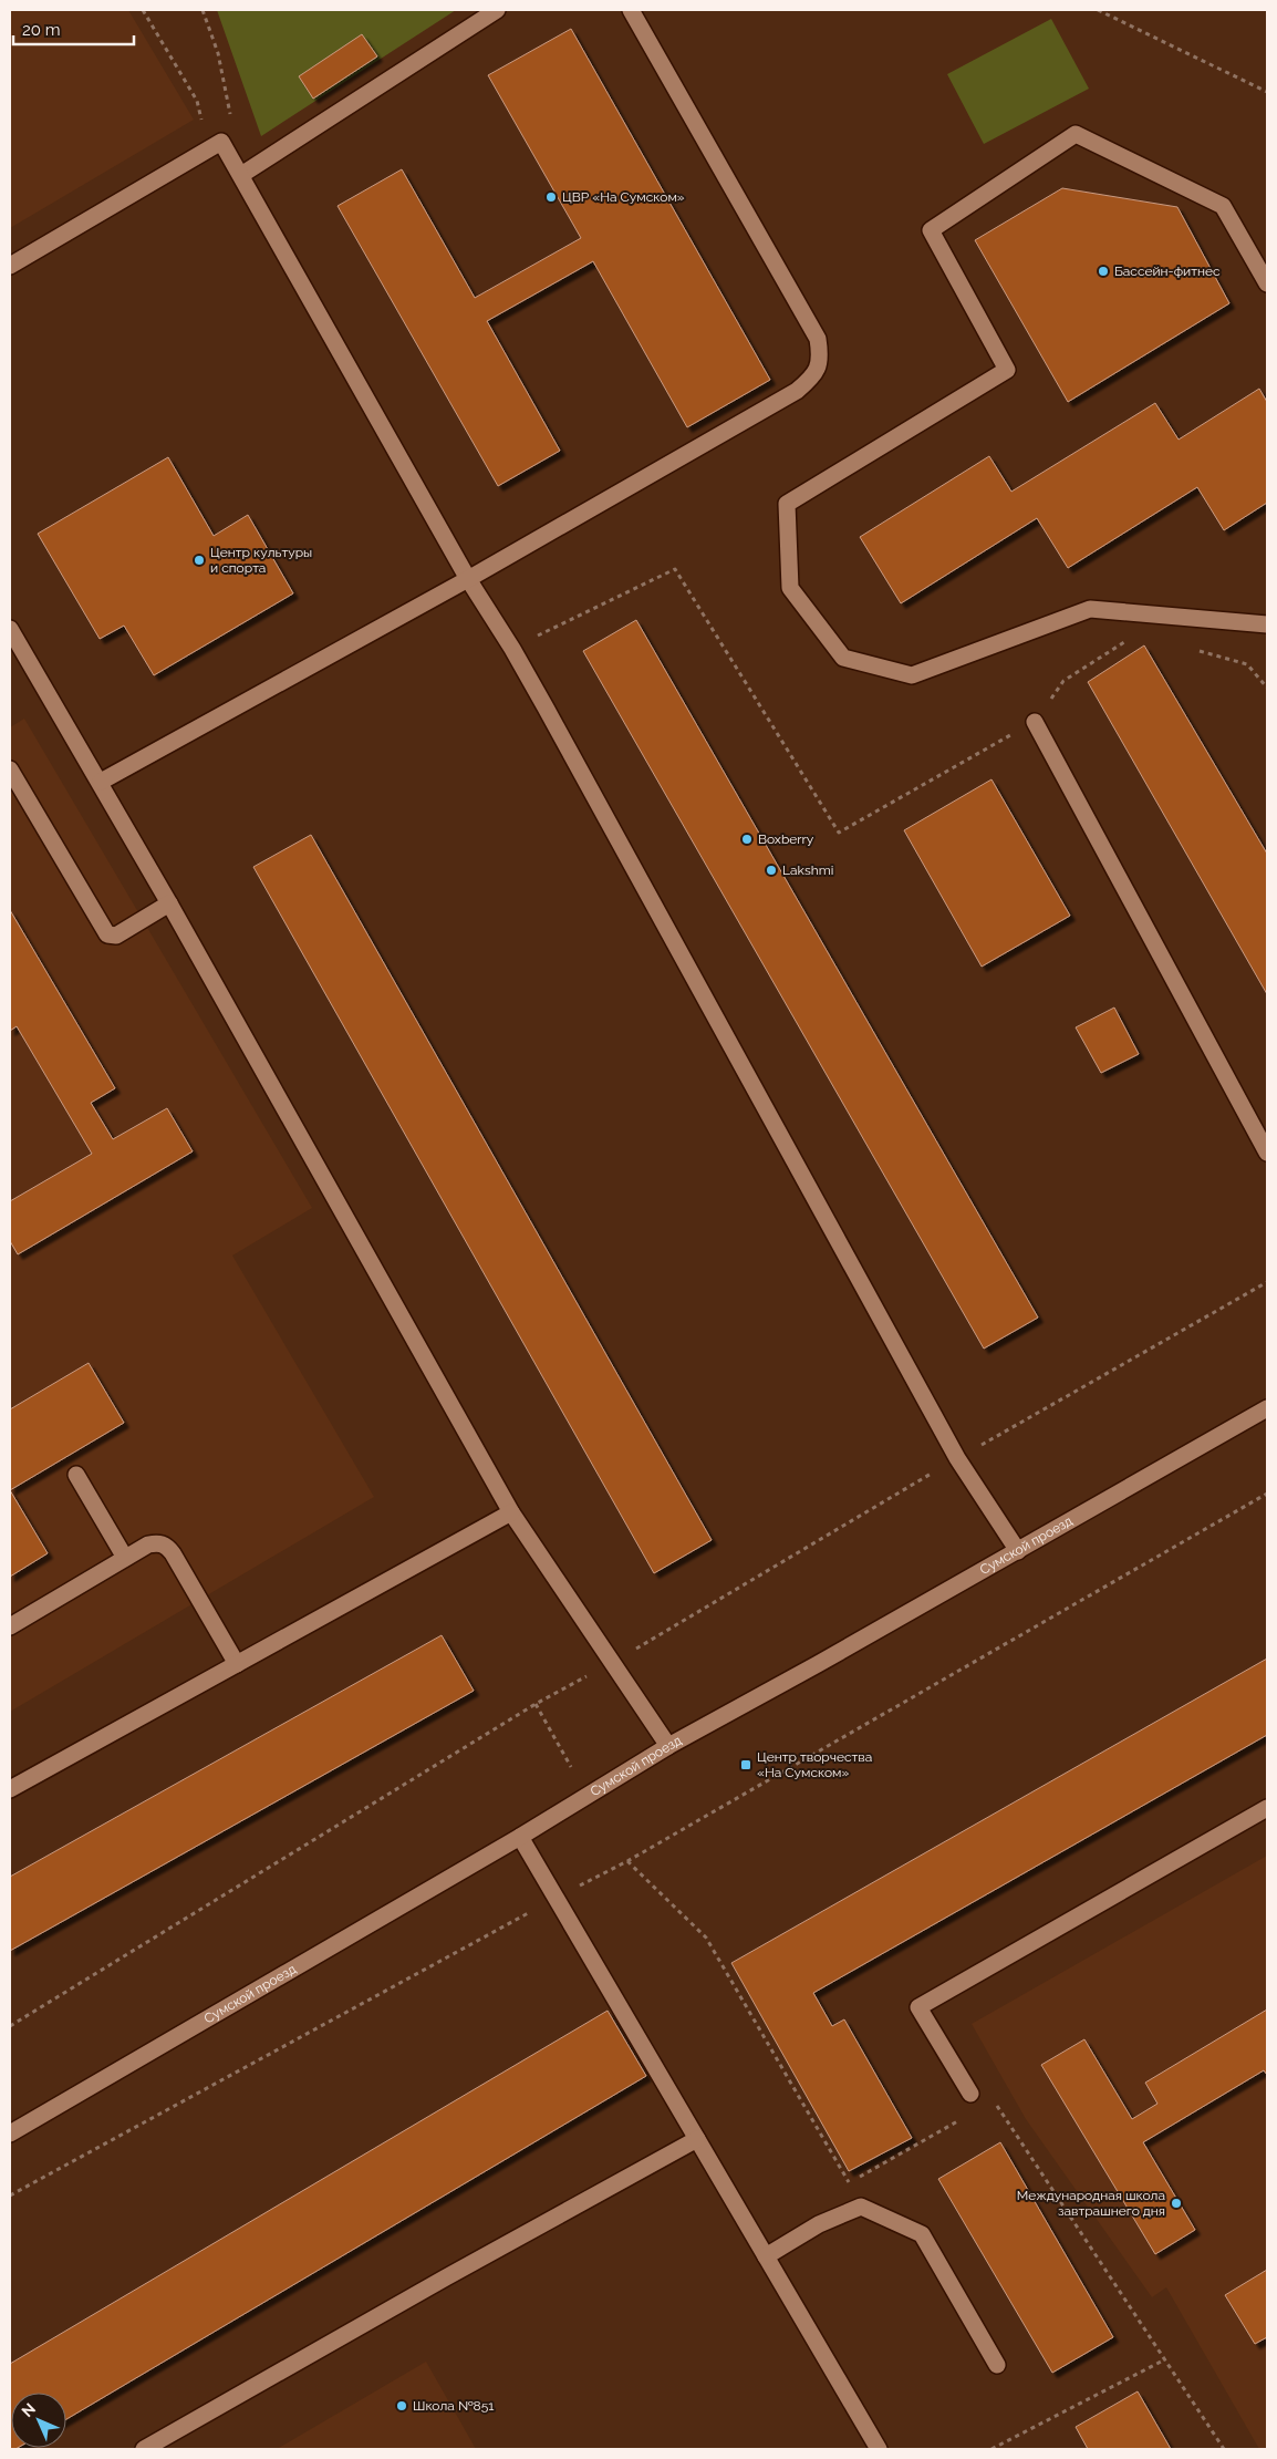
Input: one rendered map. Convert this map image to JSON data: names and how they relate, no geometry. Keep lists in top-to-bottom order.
{
  "streets": {
    "street": ["Сумской проезд"]
  },
  "places": {
    "other": [
      "ЦВР «На Сумском»",
      "Бассейн-фитнес",
      "Центр культуры и спорта",
      "Boxberry",
      "Lakshmi",
      "Международная школа завтрашнего дня",
      "Школа №851"
    ],
    "transit": ["Центр творчества «На Сумском»"]
  },
  "scale_bar": "20 m",
  "north": "top left"
}
